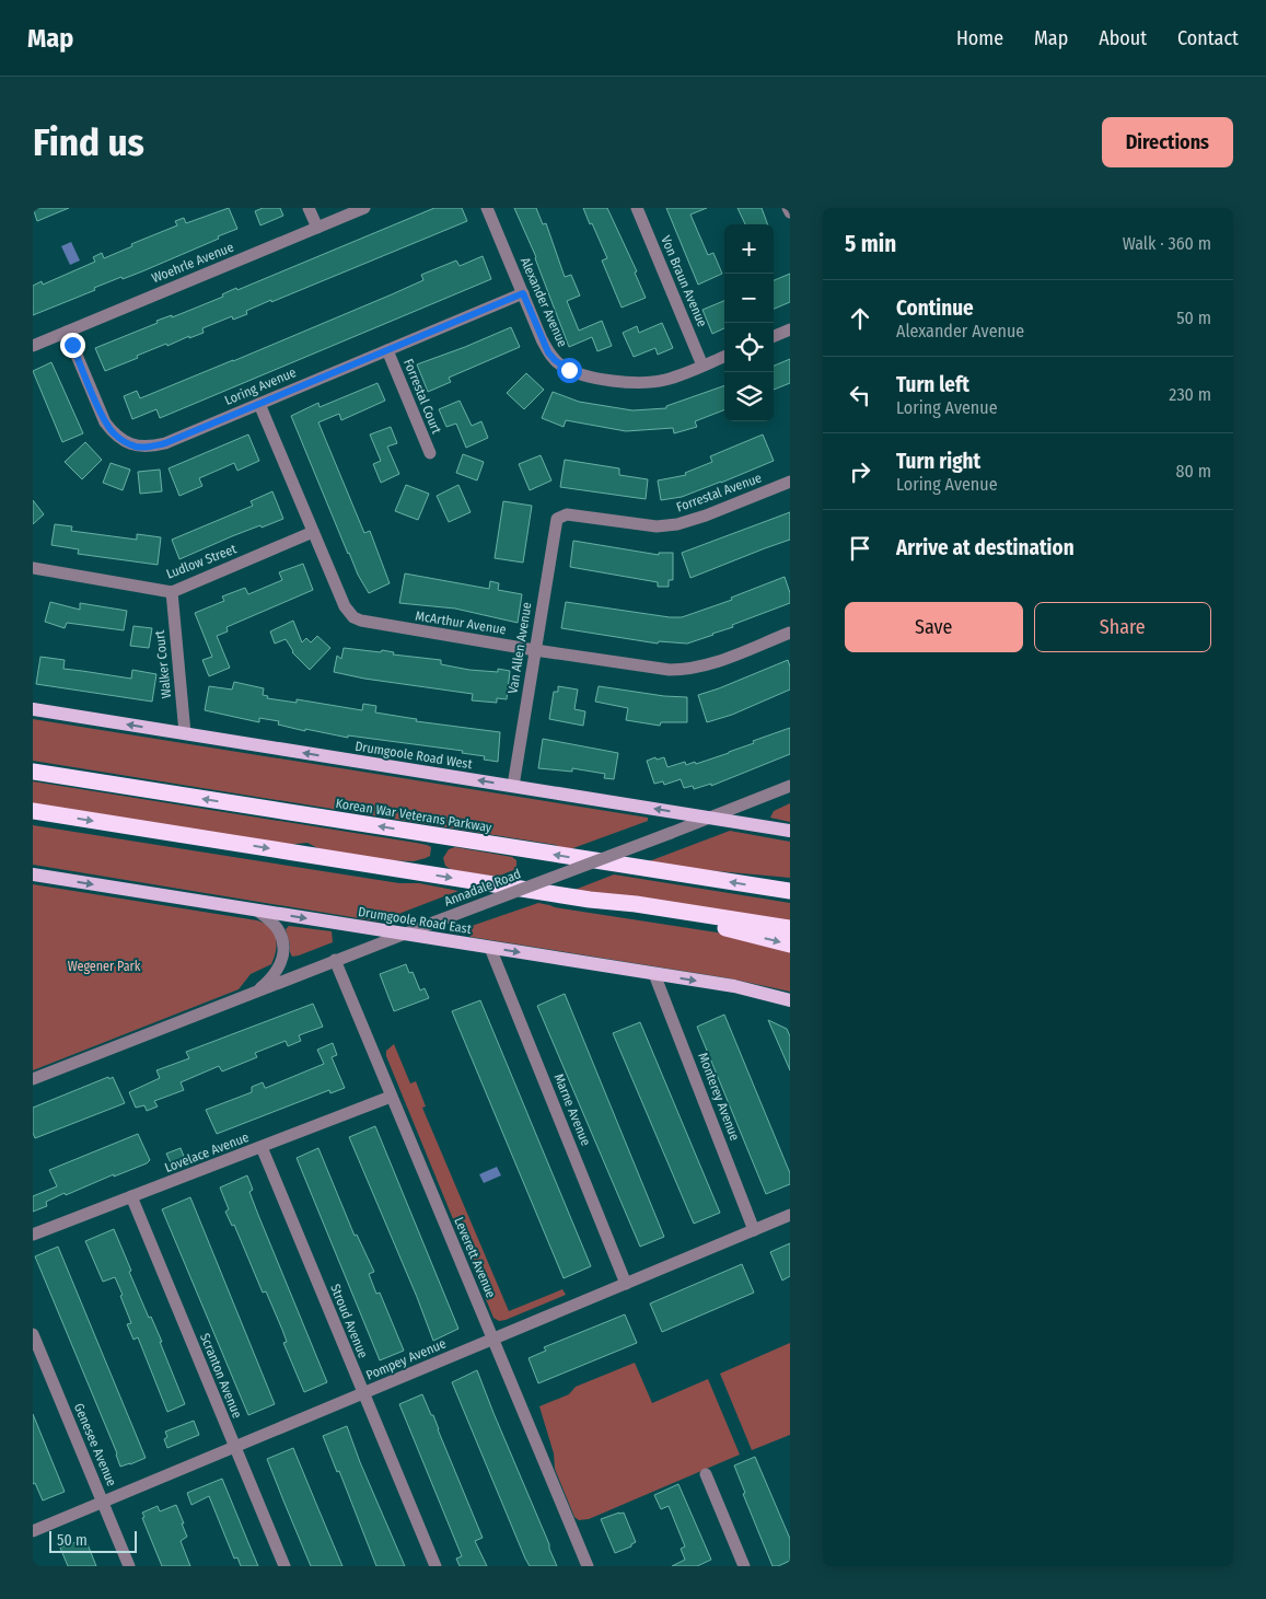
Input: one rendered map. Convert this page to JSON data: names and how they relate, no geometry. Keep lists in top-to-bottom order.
{
  "streets": {
    "highway": ["Korean War Veterans Parkway"],
    "main road": ["Drumgoole Road West", "Drumgoole Road East"],
    "street": [
      "Woehrle Avenue",
      "Von Braun Avenue",
      "Alexander Avenue",
      "Loring Avenue",
      "Forrestal Court",
      "Forrestal Avenue",
      "Ludlow Street",
      "McArthur Avenue",
      "Van Allen Avenue",
      "Walker Court",
      "Annadale Road",
      "Monterey Avenue",
      "Marne Avenue",
      "Lovelace Avenue",
      "Leverett Avenue",
      "Stroud Avenue",
      "Pompey Avenue",
      "Scranton Avenue",
      "Genesee Avenue"
    ]
  },
  "crossings": [
    ["Woehrle Avenue", "Loring Avenue"],
    ["Von Braun Avenue", "Alexander Avenue"],
    ["Alexander Avenue", "Loring Avenue"],
    ["Loring Avenue", "Forrestal Court"],
    ["Loring Avenue", "McArthur Avenue"],
    ["Forrestal Avenue", "Van Allen Avenue"],
    ["Ludlow Street", "McArthur Avenue"],
    ["Ludlow Street", "Walker Court"],
    ["McArthur Avenue", "Van Allen Avenue"],
    ["Van Allen Avenue", "Drumgoole Road West"],
    ["Walker Court", "Drumgoole Road West"],
    ["Drumgoole Road West", "Annadale Road"],
    ["Annadale Road", "Drumgoole Road East"],
    ["Annadale Road", "Leverett Avenue"],
    ["Drumgoole Road East", "Monterey Avenue"],
    ["Drumgoole Road East", "Marne Avenue"],
    ["Monterey Avenue", "Pompey Avenue"],
    ["Marne Avenue", "Pompey Avenue"],
    ["Lovelace Avenue", "Leverett Avenue"],
    ["Lovelace Avenue", "Stroud Avenue"],
    ["Lovelace Avenue", "Scranton Avenue"],
    ["Leverett Avenue", "Pompey Avenue"],
    ["Stroud Avenue", "Pompey Avenue"],
    ["Pompey Avenue", "Scranton Avenue"],
    ["Pompey Avenue", "Genesee Avenue"]
  ],
  "one_way": ["Drumgoole Road West", "Drumgoole Road East"],
  "parks": ["Wegener Park"],
  "scale_bar": "50 m",
  "page": {
    "header": "Map",
    "nav": [
      "Home",
      "Map",
      "About",
      "Contact"
    ],
    "buttons": [
      "Directions",
      ["Save", "Share"]
    ],
    "title": "Find us",
    "heading": ["5 min", "Walk · 360 m"],
    "map_buttons": ["+", "−"],
    "list": [
      ["Continue", "Alexander Avenue", "50 m"],
      ["Turn left", "Loring Avenue", "230 m"],
      ["Turn right", "Loring Avenue", "80 m"],
      "Arrive at destination"
    ],
    "scale": "50 m"
  }
}
